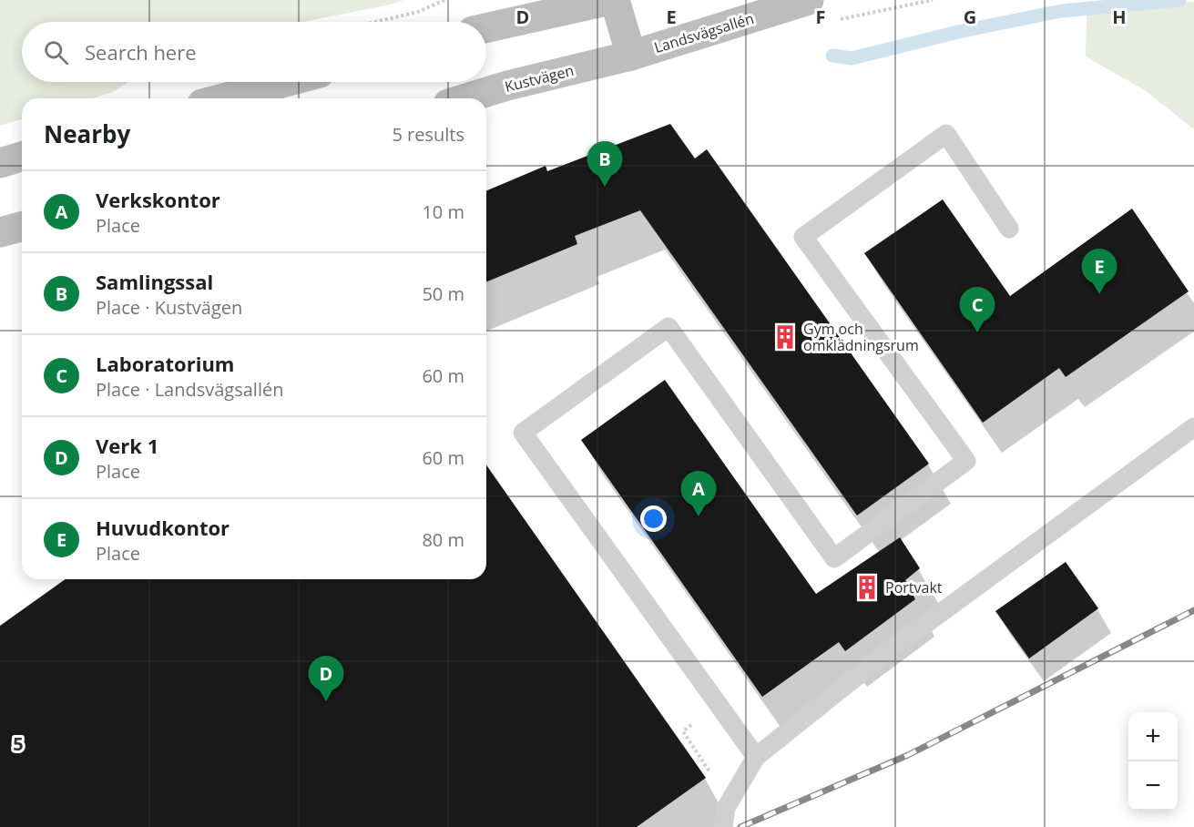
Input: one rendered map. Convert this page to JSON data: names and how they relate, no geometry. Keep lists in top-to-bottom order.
{
  "streets": {
    "main road": ["Landsvägsallén", "Kustvägen"]
  },
  "crossings": [
    ["Landsvägsallén", "Kustvägen"]
  ],
  "places": {
    "building": ["Gym och omklädningsrum", "Portvakt"]
  },
  "page": {
    "search": "Search here",
    "heading": ["Nearby", "5 results"],
    "pins": [
      "B",
      "E",
      "C",
      "A",
      "D"
    ],
    "list": [
      {
        "mark": "A",
        "name": "Verkskontor",
        "note": "Place",
        "value": "10 m"
      },
      {
        "mark": "B",
        "name": "Samlingssal",
        "note": "Place · Kustvägen",
        "value": "50 m"
      },
      {
        "mark": "C",
        "name": "Laboratorium",
        "note": "Place · Landsvägsallén",
        "value": "60 m"
      },
      {
        "mark": "D",
        "name": "Verk 1",
        "note": "Place",
        "value": "60 m"
      },
      {
        "mark": "E",
        "name": "Huvudkontor",
        "note": "Place",
        "value": "80 m"
      }
    ],
    "map_buttons": ["+", "−"]
  },
  "grid": {
    "columns": [
      "D",
      "E",
      "F",
      "G",
      "H"
    ],
    "rows": ["5"]
  }
}
